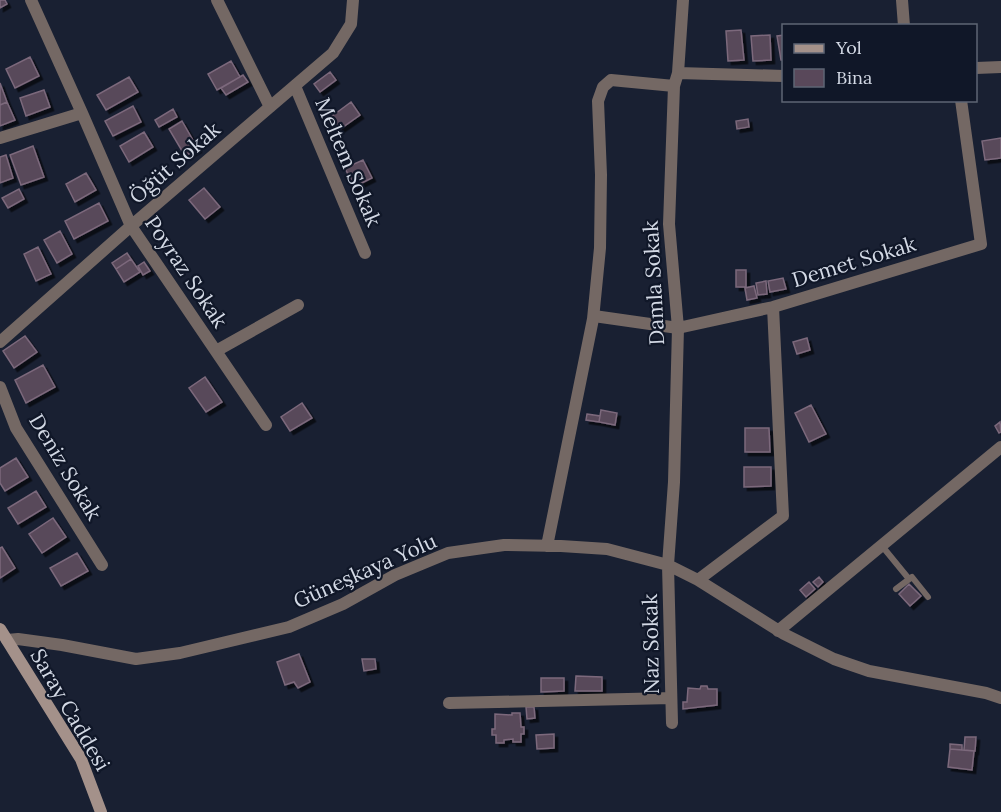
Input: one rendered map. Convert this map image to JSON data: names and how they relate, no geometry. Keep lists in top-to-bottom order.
{
  "streets": {
    "street": [
      "Meltem Sokak",
      "Öğüt Sokak",
      "Demet Sokak",
      "Poyraz Sokak",
      "Damla Sokak",
      "Deniz Sokak",
      "Güneşkaya Yolu",
      "Naz Sokak",
      "Saray Caddesi"
    ]
  },
  "crossings": [
    ["Meltem Sokak", "Öğüt Sokak"],
    ["Öğüt Sokak", "Poyraz Sokak"],
    ["Demet Sokak", "Damla Sokak"],
    ["Damla Sokak", "Güneşkaya Yolu"],
    ["Damla Sokak", "Naz Sokak"],
    ["Güneşkaya Yolu", "Naz Sokak"],
    ["Güneşkaya Yolu", "Saray Caddesi"]
  ],
  "legend": ["Yol", "Bina"]
}
